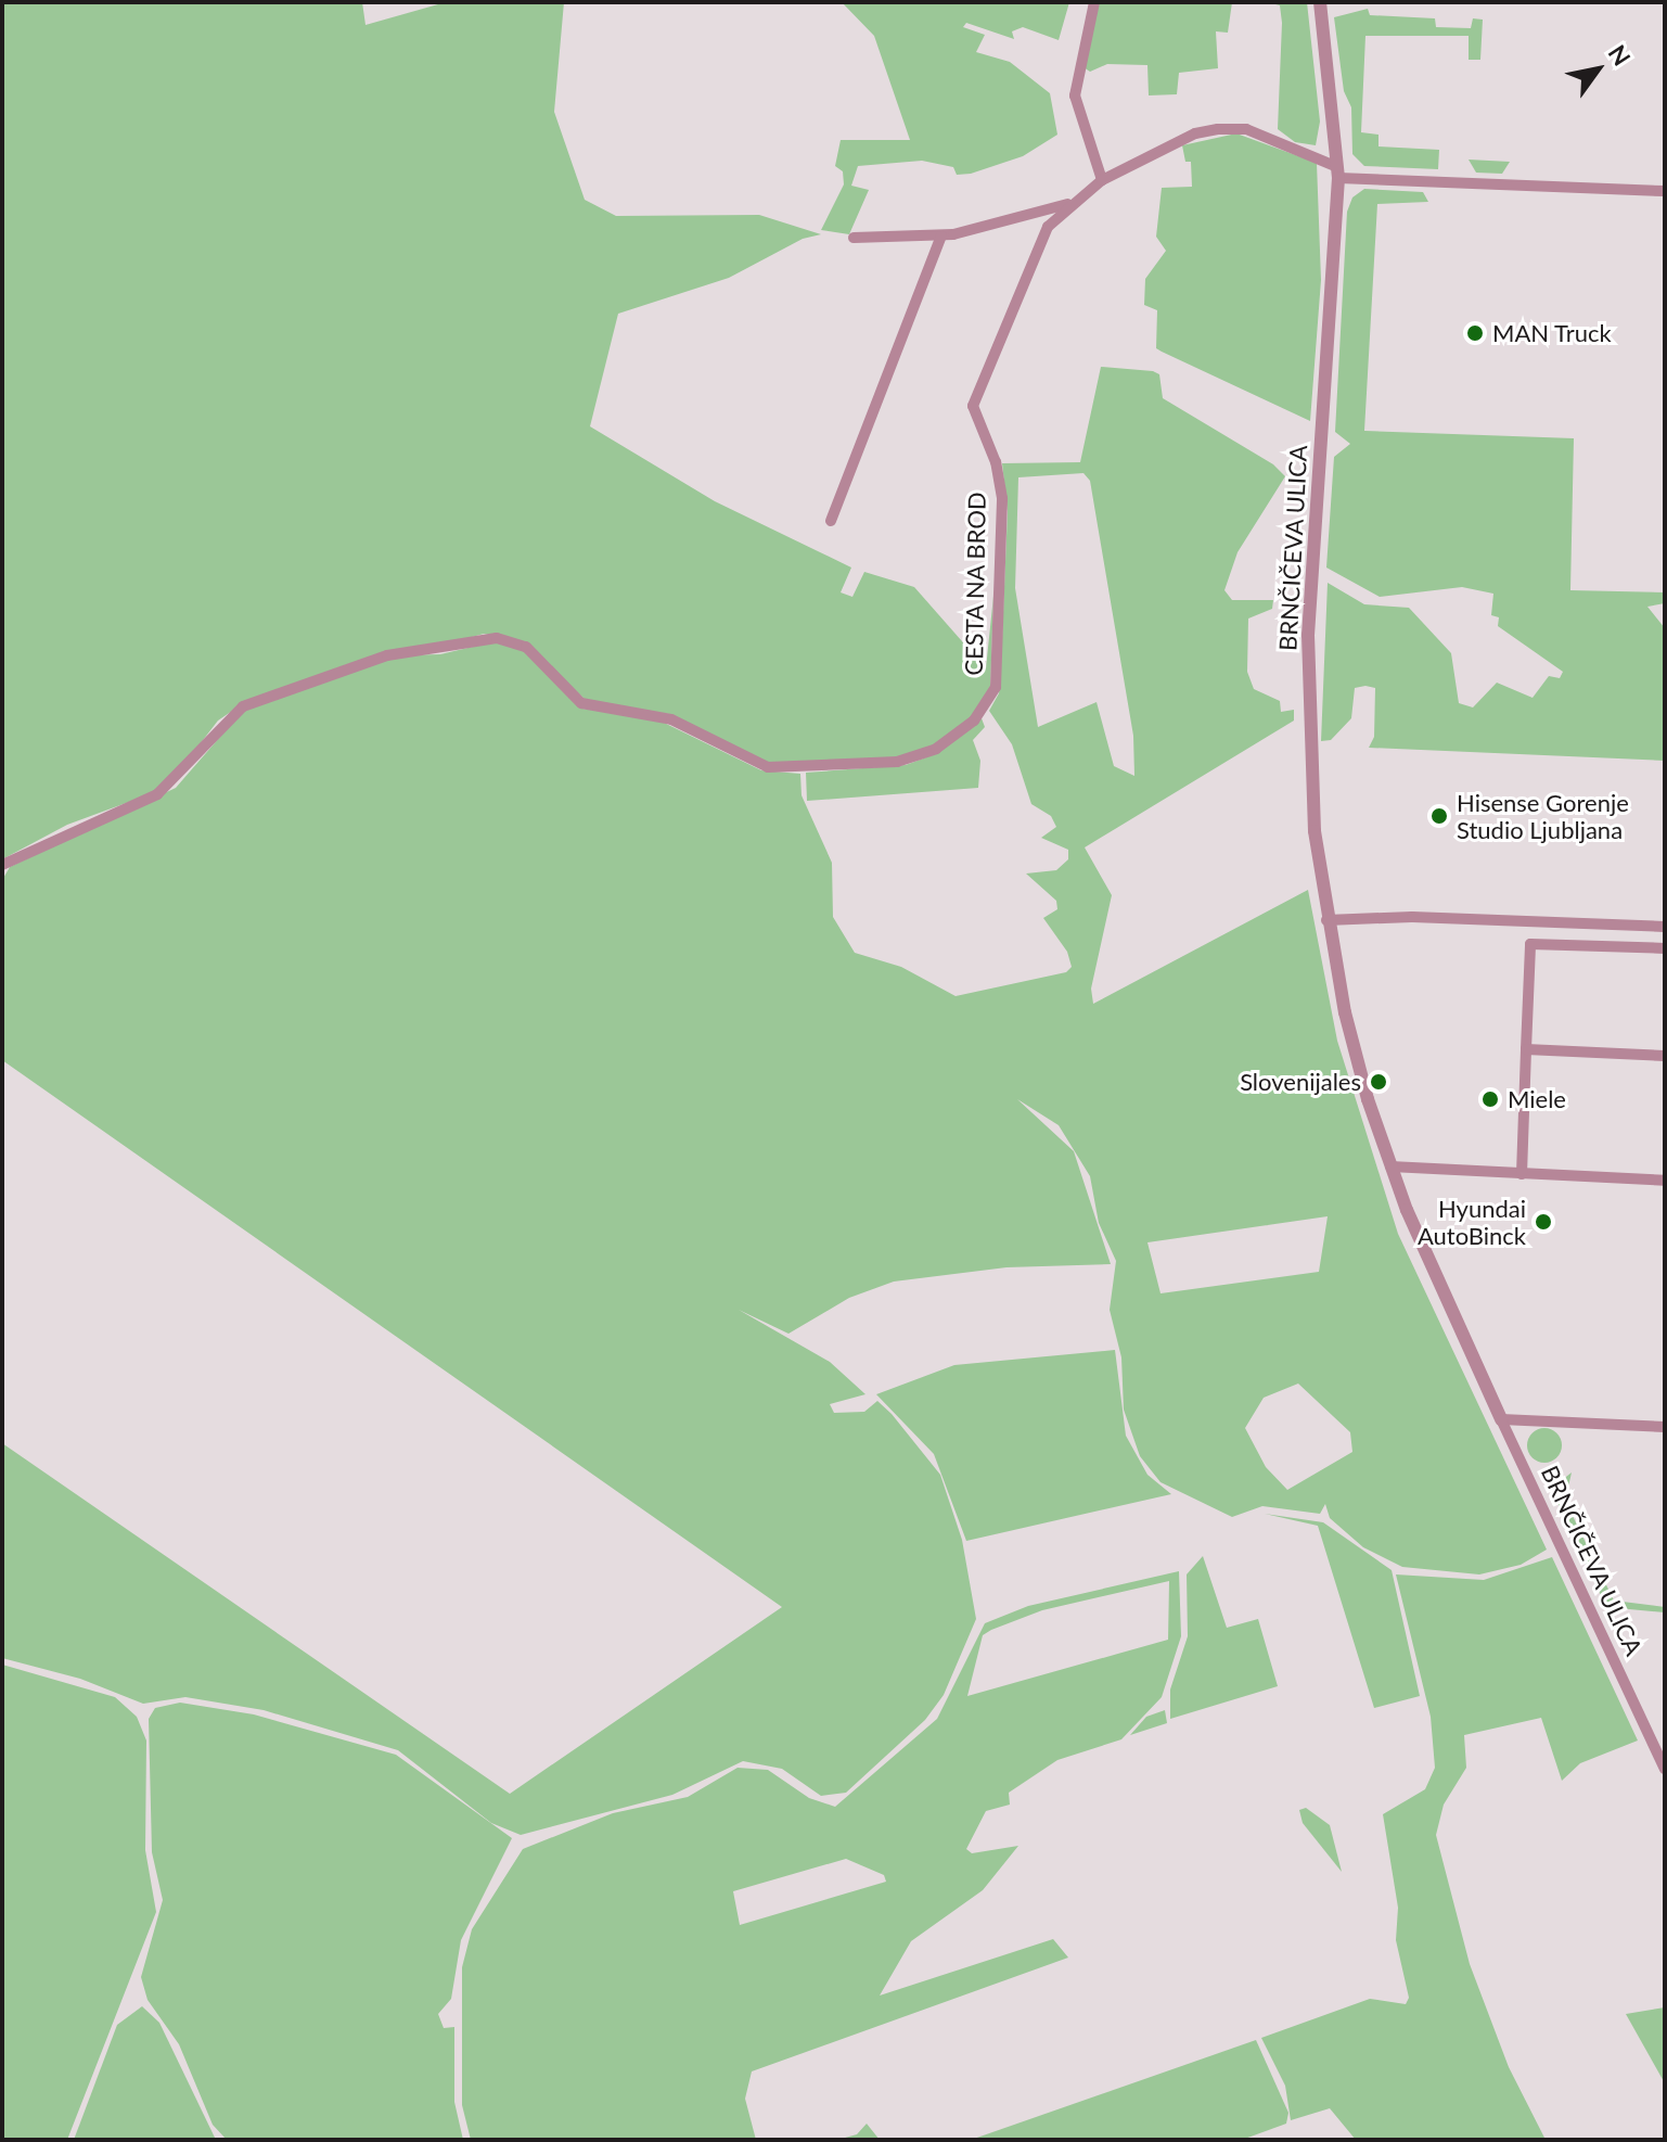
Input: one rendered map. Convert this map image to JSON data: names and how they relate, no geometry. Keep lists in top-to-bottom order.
{
  "streets": {
    "street": ["BRNČIČEVA ULICA", "CESTA NA BROD"]
  },
  "crossings": [
    ["BRNČIČEVA ULICA", "CESTA NA BROD"]
  ],
  "places": [
    "MAN Truck",
    "Hisense Gorenje Studio Ljubljana",
    "Slovenijales",
    "Miele",
    "Hyundai AutoBinck"
  ],
  "north": "top right"
}
